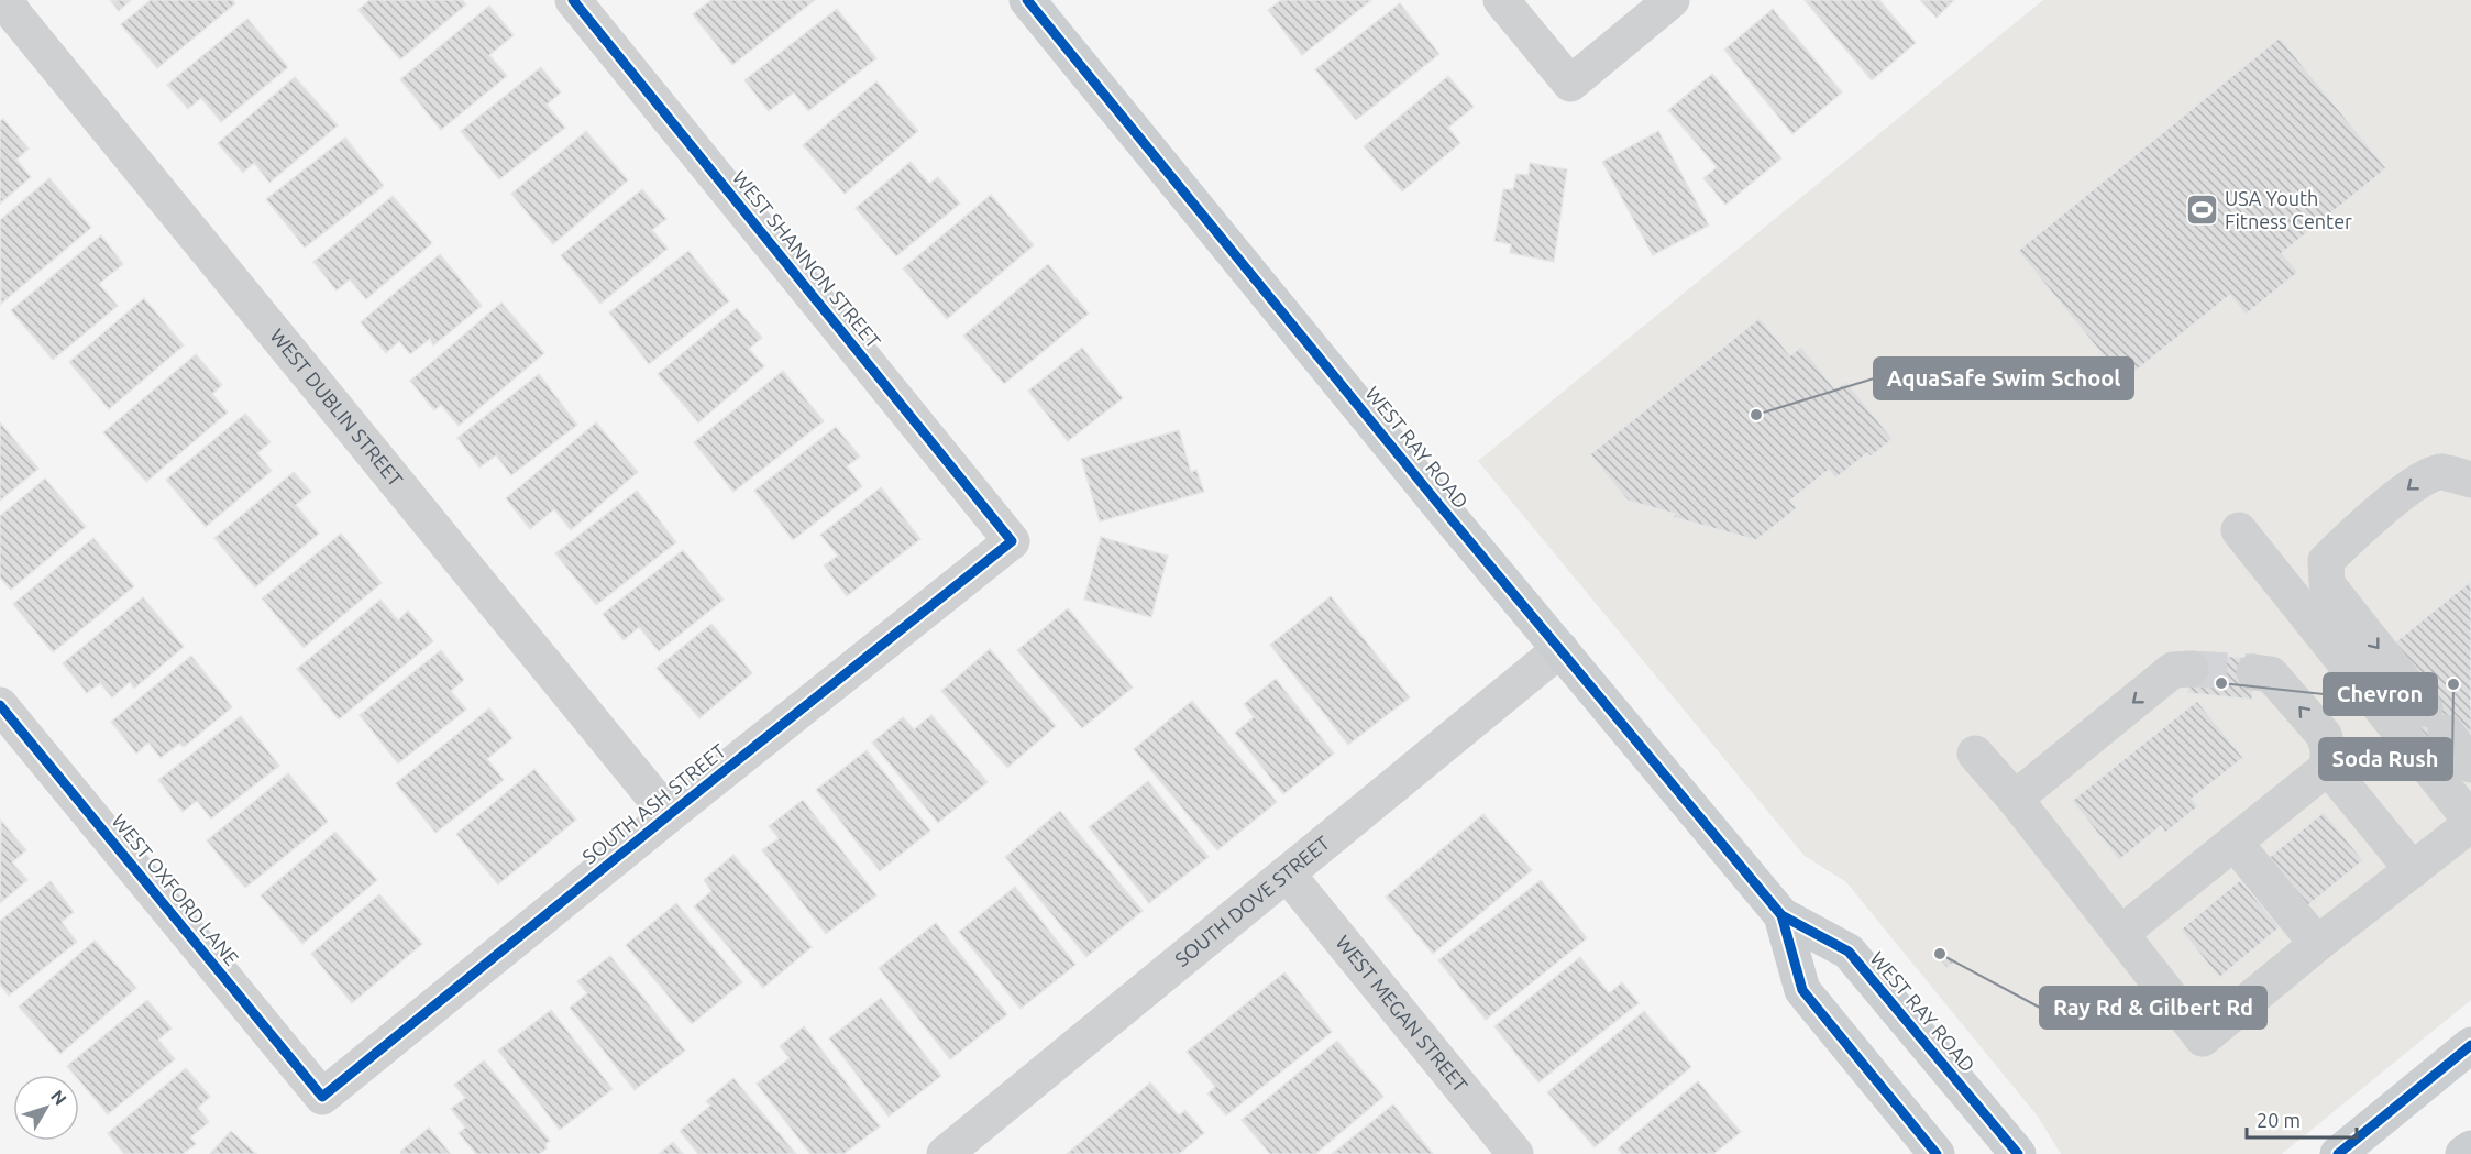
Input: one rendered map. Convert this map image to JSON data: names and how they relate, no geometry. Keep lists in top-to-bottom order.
{
  "streets": {
    "main road": ["WEST RAY ROAD"],
    "street": [
      "WEST SHANNON STREET",
      "WEST DUBLIN STREET",
      "SOUTH ASH STREET",
      "WEST OXFORD LANE",
      "SOUTH DOVE STREET",
      "WEST MEGAN STREET"
    ]
  },
  "crossings": [
    ["WEST SHANNON STREET", "SOUTH ASH STREET"],
    ["WEST DUBLIN STREET", "SOUTH ASH STREET"],
    ["WEST RAY ROAD", "SOUTH DOVE STREET"],
    ["SOUTH ASH STREET", "WEST OXFORD LANE"],
    ["SOUTH DOVE STREET", "WEST MEGAN STREET"]
  ],
  "places": {
    "sports": ["USA Youth Fitness Center"],
    "other": [
      "AquaSafe Swim School",
      "Chevron",
      "Soda Rush",
      "Ray Rd & Gilbert Rd"
    ]
  },
  "scale_bar": "20 m",
  "north": "top right"
}
